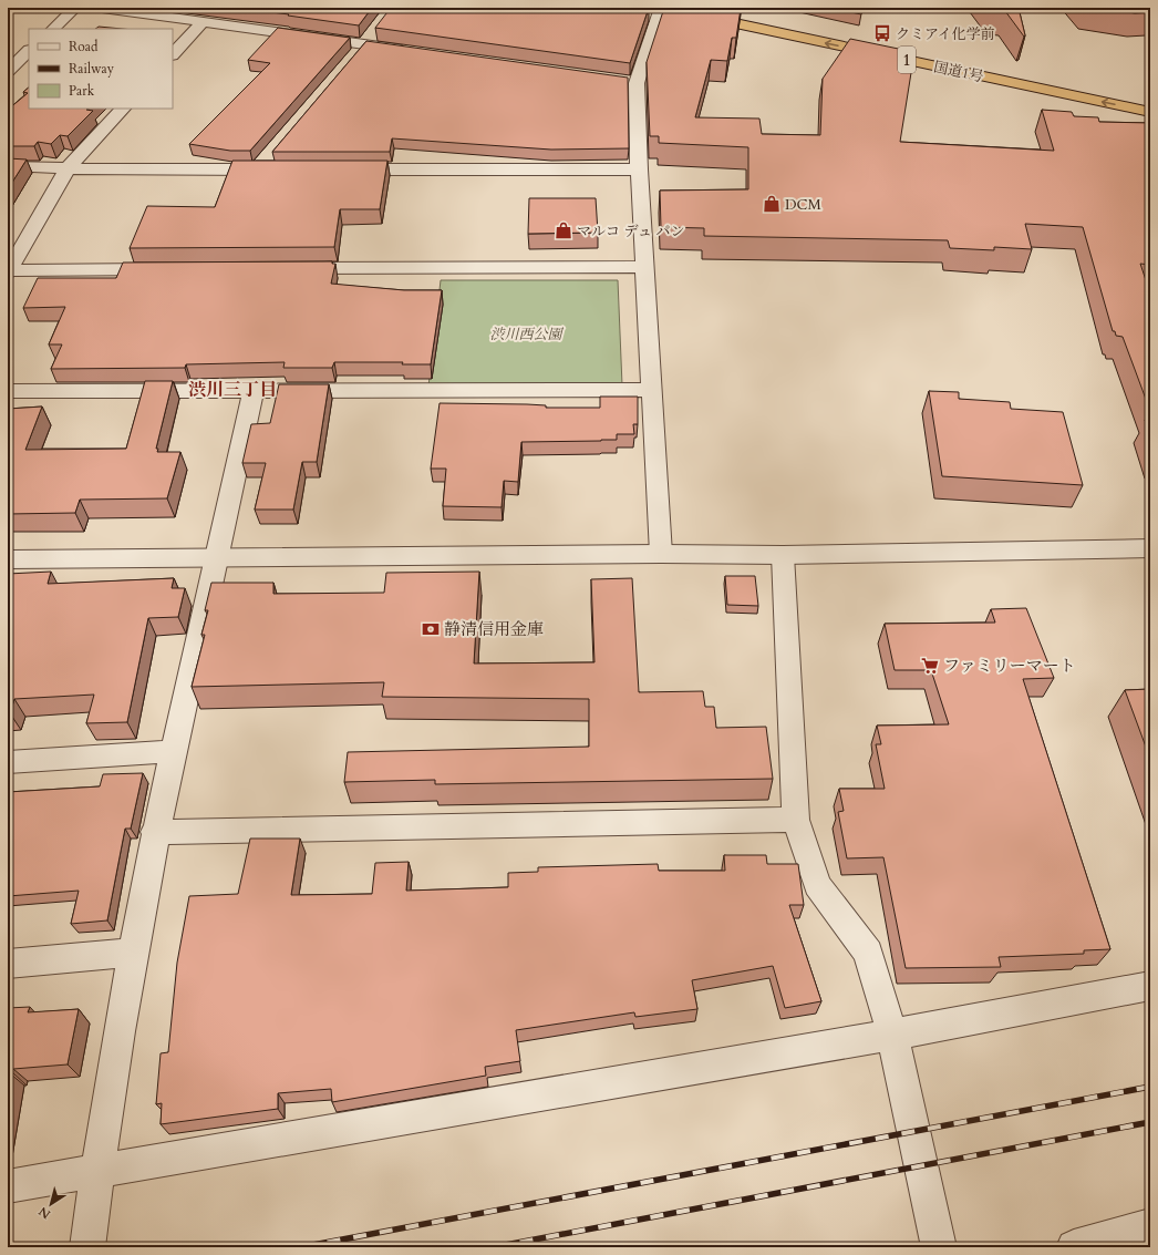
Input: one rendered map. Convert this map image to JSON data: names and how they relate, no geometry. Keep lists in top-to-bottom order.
{
  "streets": {
    "highway": ["1", "国道1号"]
  },
  "one_way": ["国道1号"],
  "districts": ["渋川三丁目"],
  "parks": ["渋川西公園"],
  "places": {
    "bus stop": ["クミアイ化学前"],
    "shop": ["DCM", "マルコ デュ パン"],
    "bank": ["静清信用金庫"],
    "supermarket": ["ファミリーマート"]
  },
  "legend": ["Road", "Railway", "Park"],
  "north": "bottom left"
}
